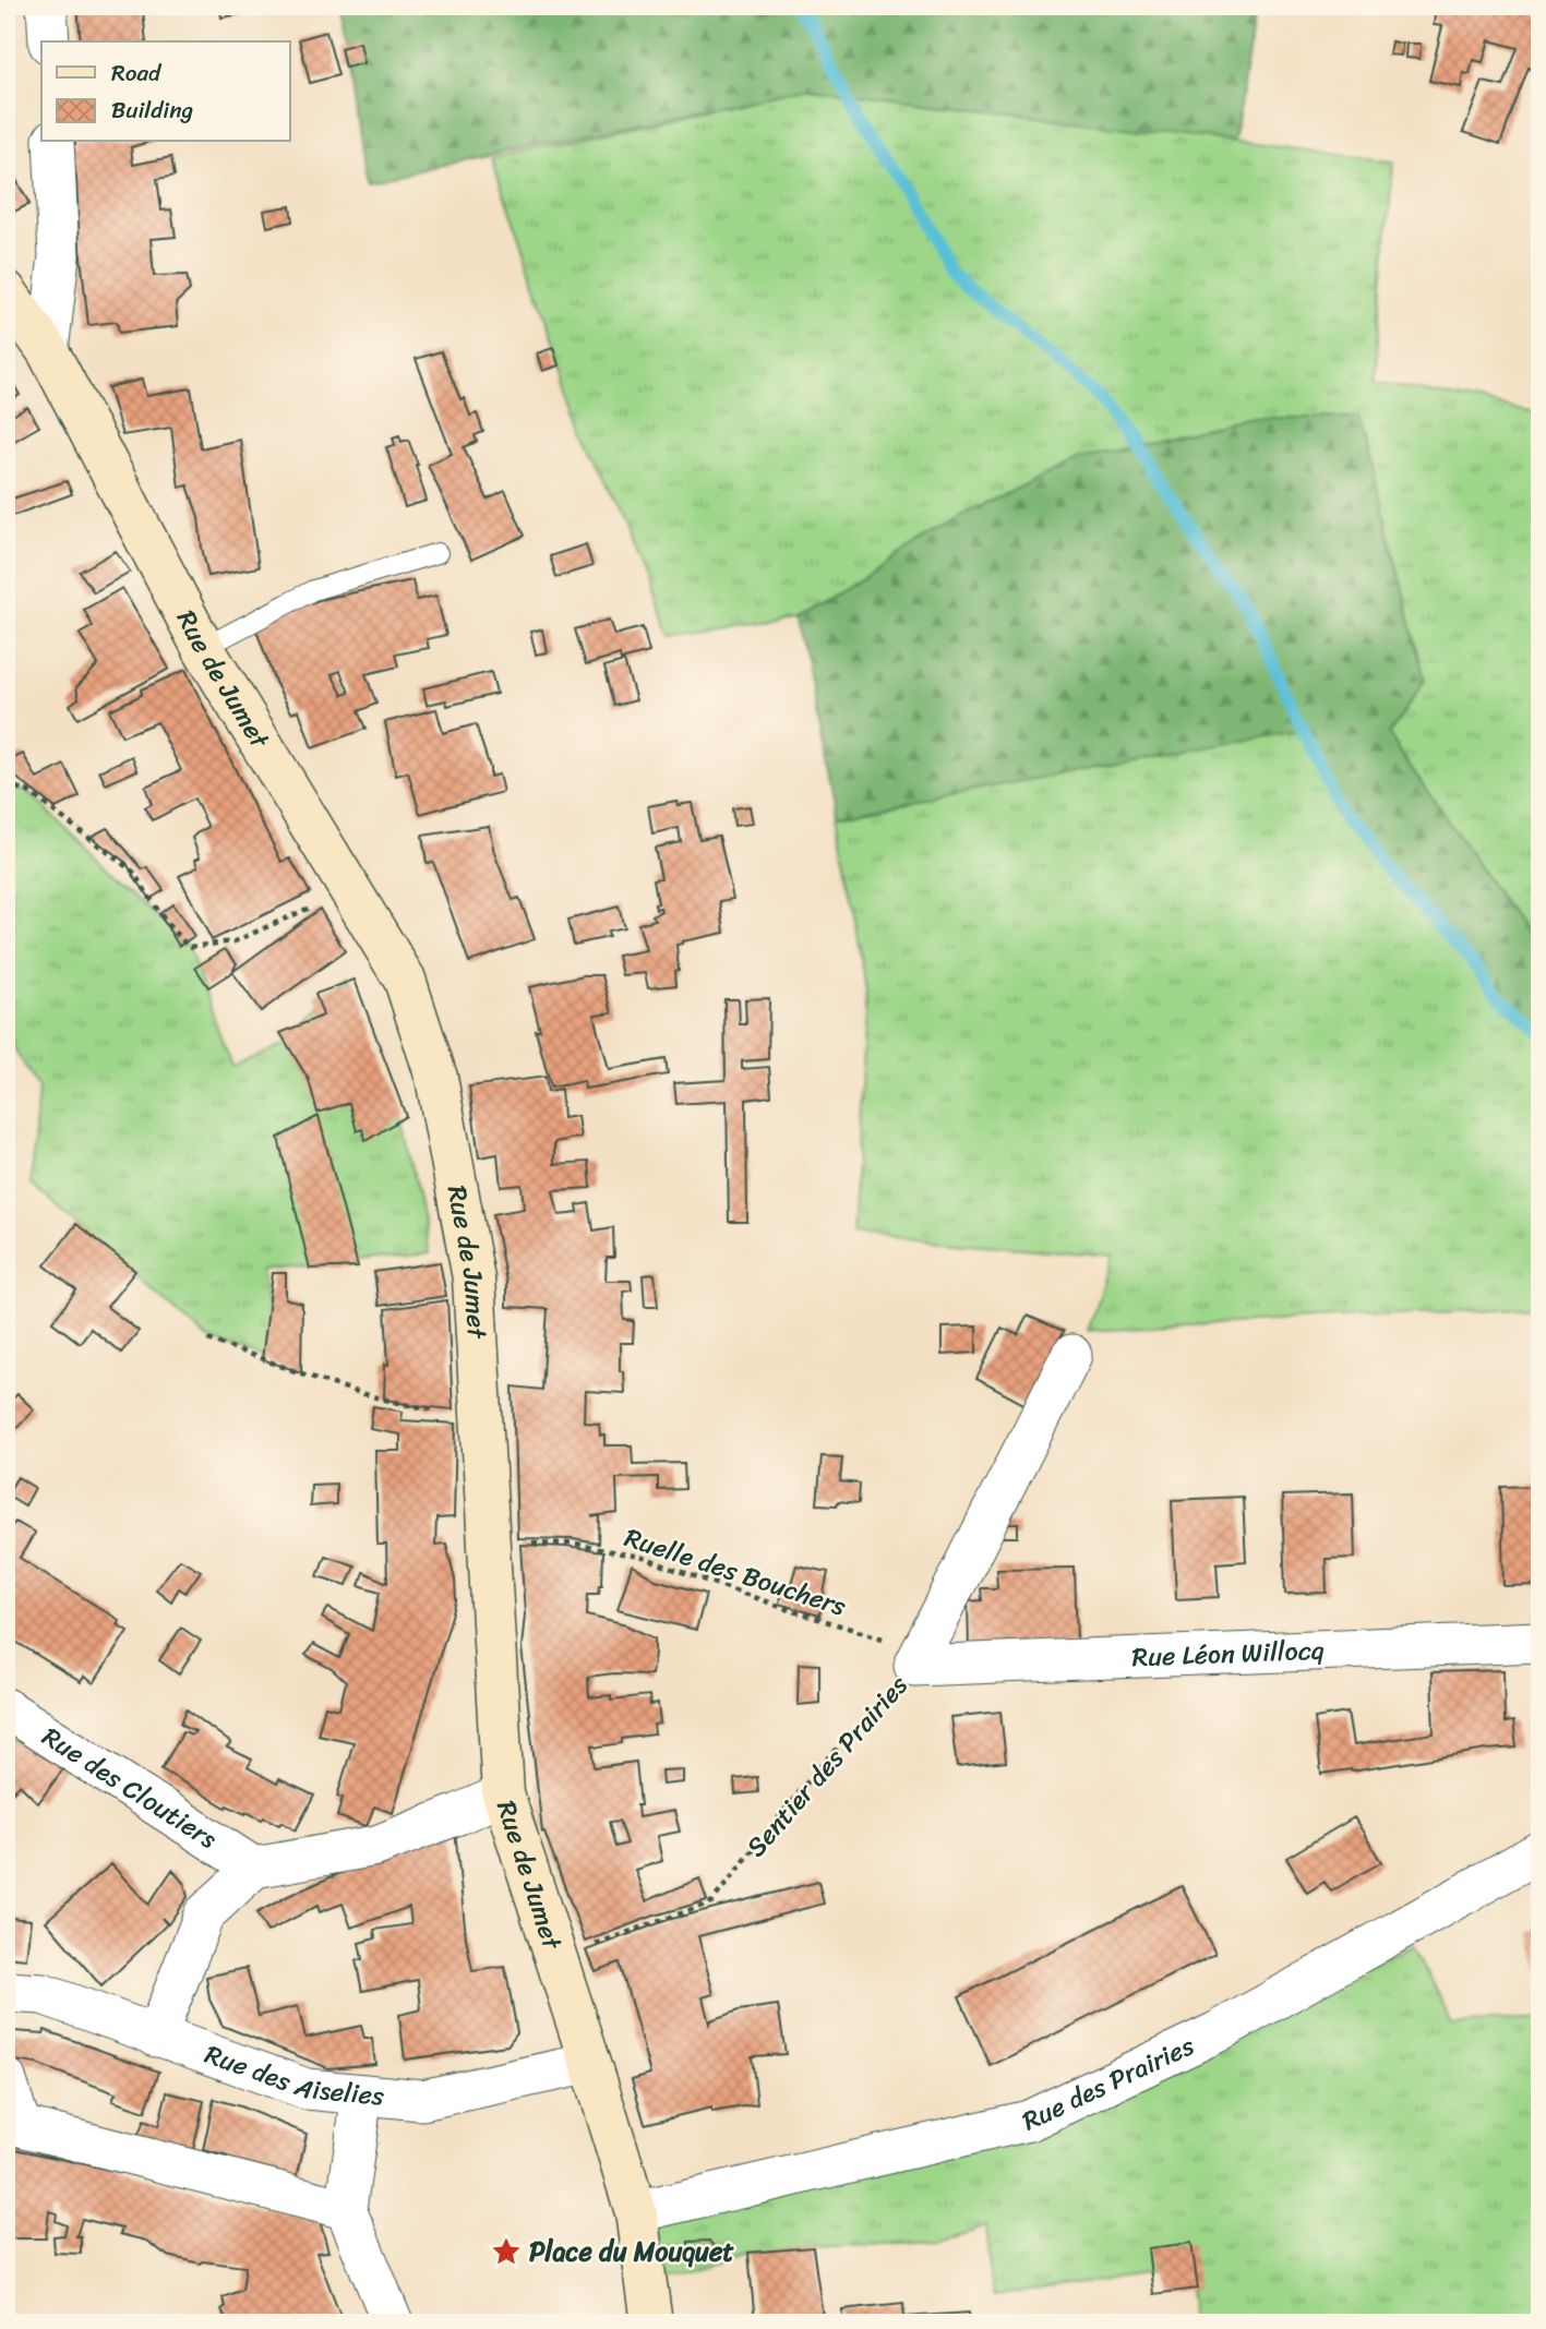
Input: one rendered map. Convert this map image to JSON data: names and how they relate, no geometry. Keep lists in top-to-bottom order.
{
  "streets": {
    "street": [
      "Rue de Jumet",
      "Rue Léon Willocq",
      "Sentier des Prairies",
      "Rue des Cloutiers",
      "Rue des Aiselies",
      "Rue des Prairies"
    ],
    "path": ["Ruelle des Bouchers"]
  },
  "crossings": [
    ["Rue de Jumet", "Ruelle des Bouchers"],
    ["Rue de Jumet", "Sentier des Prairies"],
    ["Rue de Jumet", "Rue des Aiselies"],
    ["Rue de Jumet", "Rue des Prairies"],
    ["Ruelle des Bouchers", "Rue Léon Willocq"],
    ["Ruelle des Bouchers", "Sentier des Prairies"],
    ["Rue Léon Willocq", "Sentier des Prairies"]
  ],
  "places": {
    "place": ["Place du Mouquet"]
  },
  "legend": ["Road", "Building"]
}
